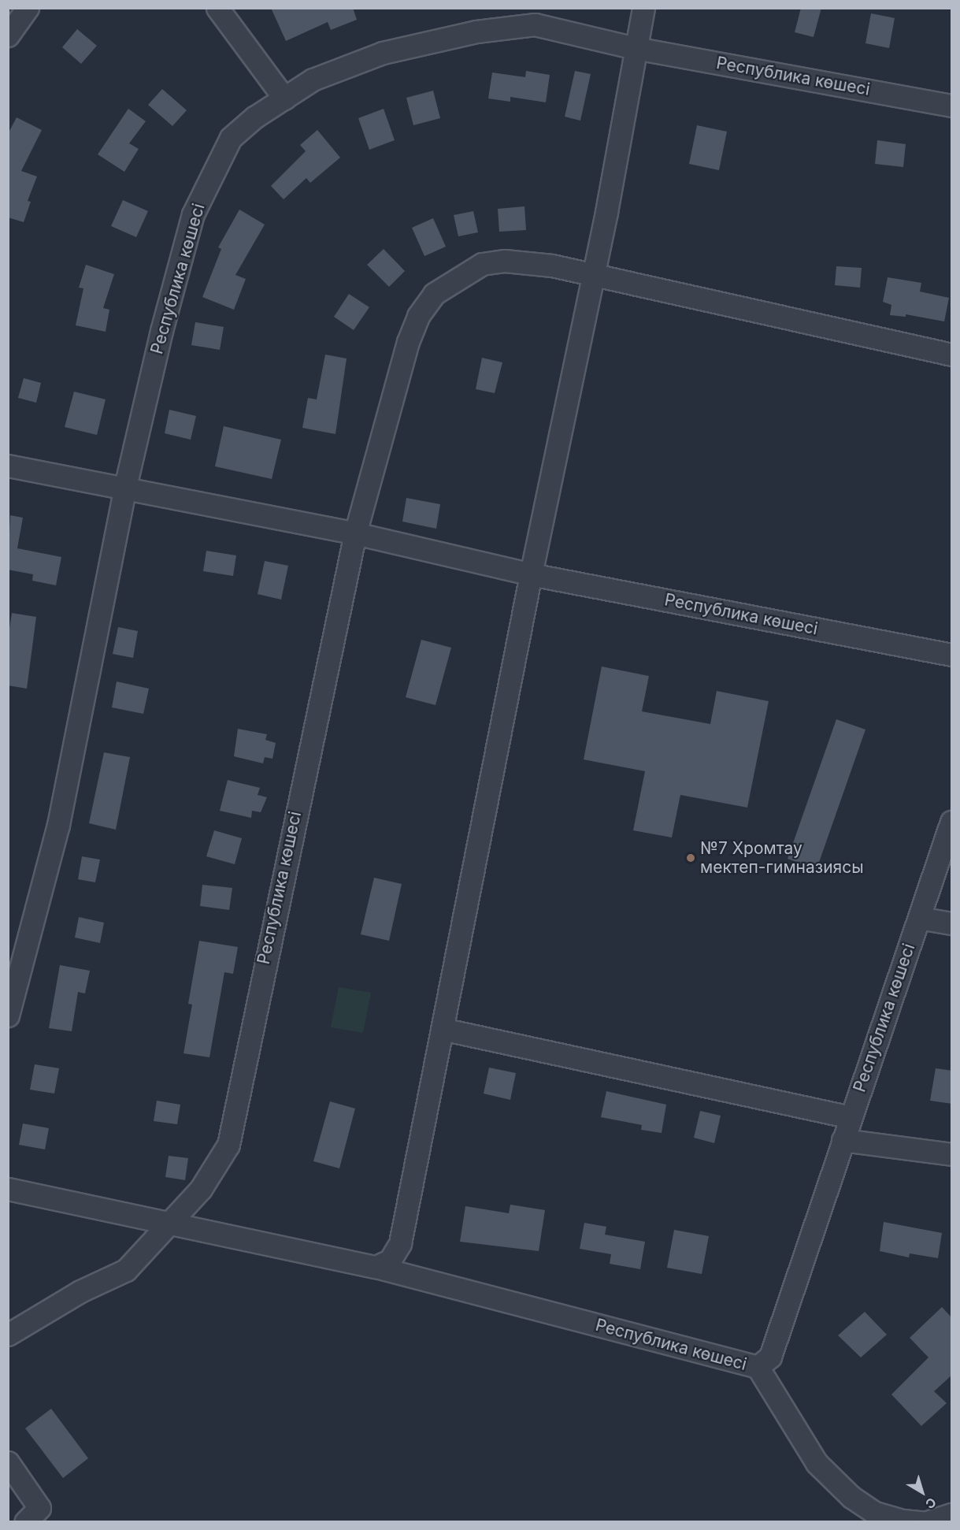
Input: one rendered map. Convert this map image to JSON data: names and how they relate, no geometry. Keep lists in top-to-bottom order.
{
  "streets": {
    "street": ["Республика көшесі"]
  },
  "places": ["№7 Хромтау мектеп-гимназиясы"],
  "north": "bottom right"
}
